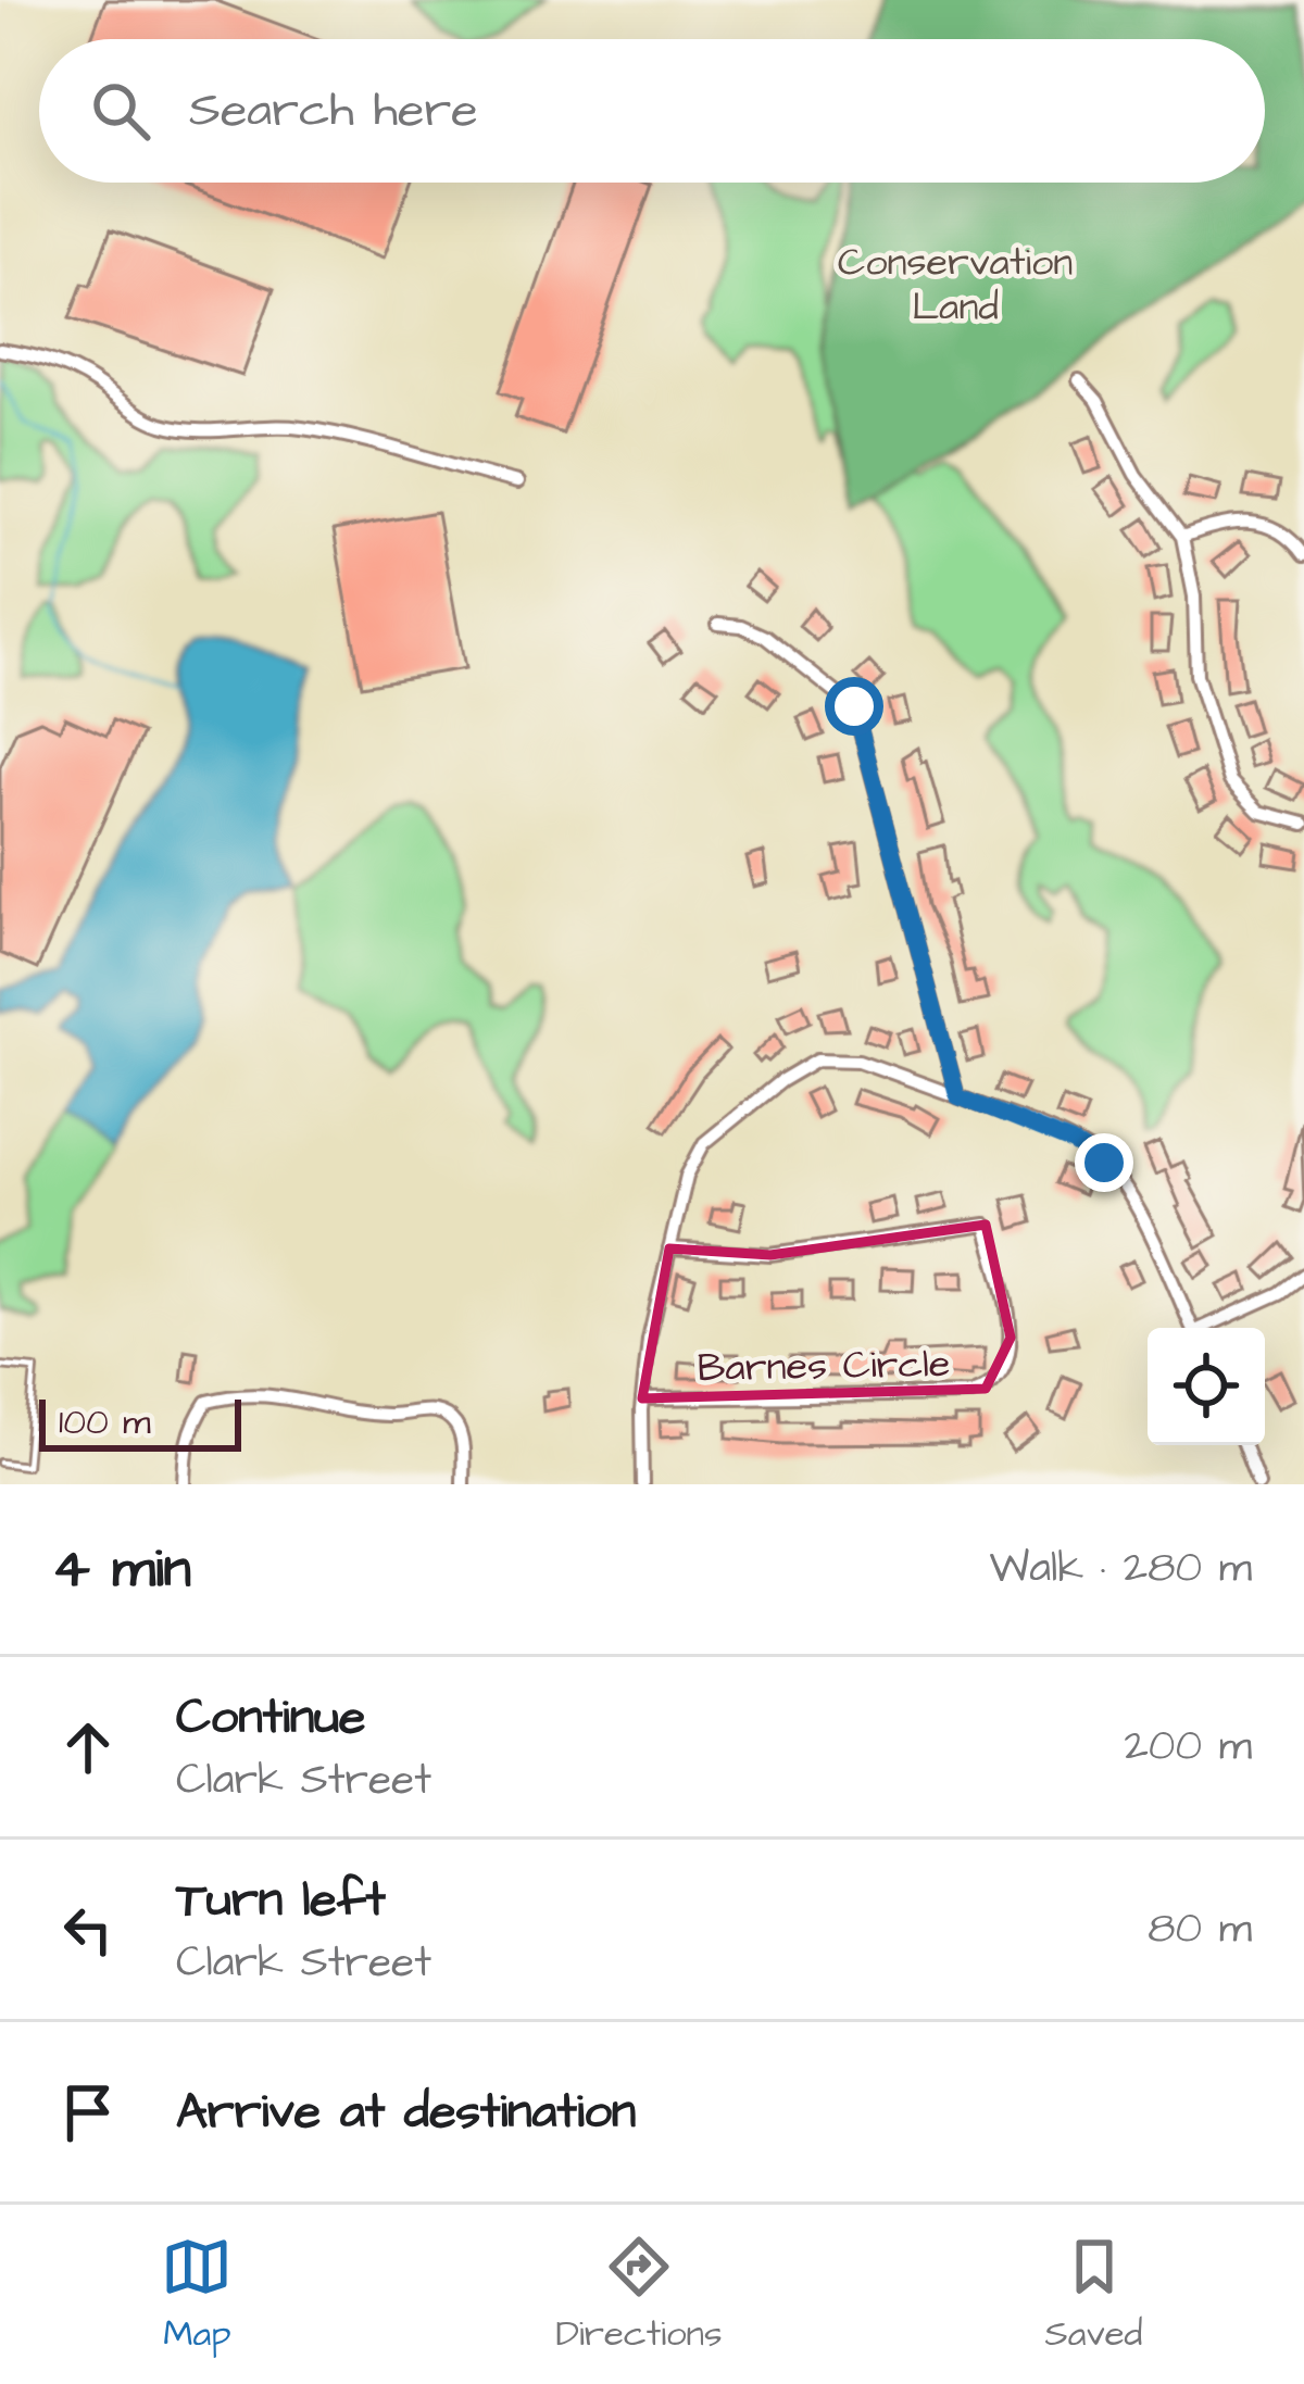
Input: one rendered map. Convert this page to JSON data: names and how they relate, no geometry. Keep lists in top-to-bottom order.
{
  "streets": {
    "street": ["Barnes Circle"]
  },
  "parks": ["Conservation Land"],
  "scale_bar": "100 m",
  "page": {
    "search": "Search here",
    "scale": "100 m",
    "heading": ["4 min", "Walk · 280 m"],
    "list": [
      ["Continue", "Clark Street", "200 m"],
      ["Turn left", "Clark Street", "80 m"],
      "Arrive at destination"
    ],
    "nav": ["Map", "Directions", "Saved"]
  }
}
